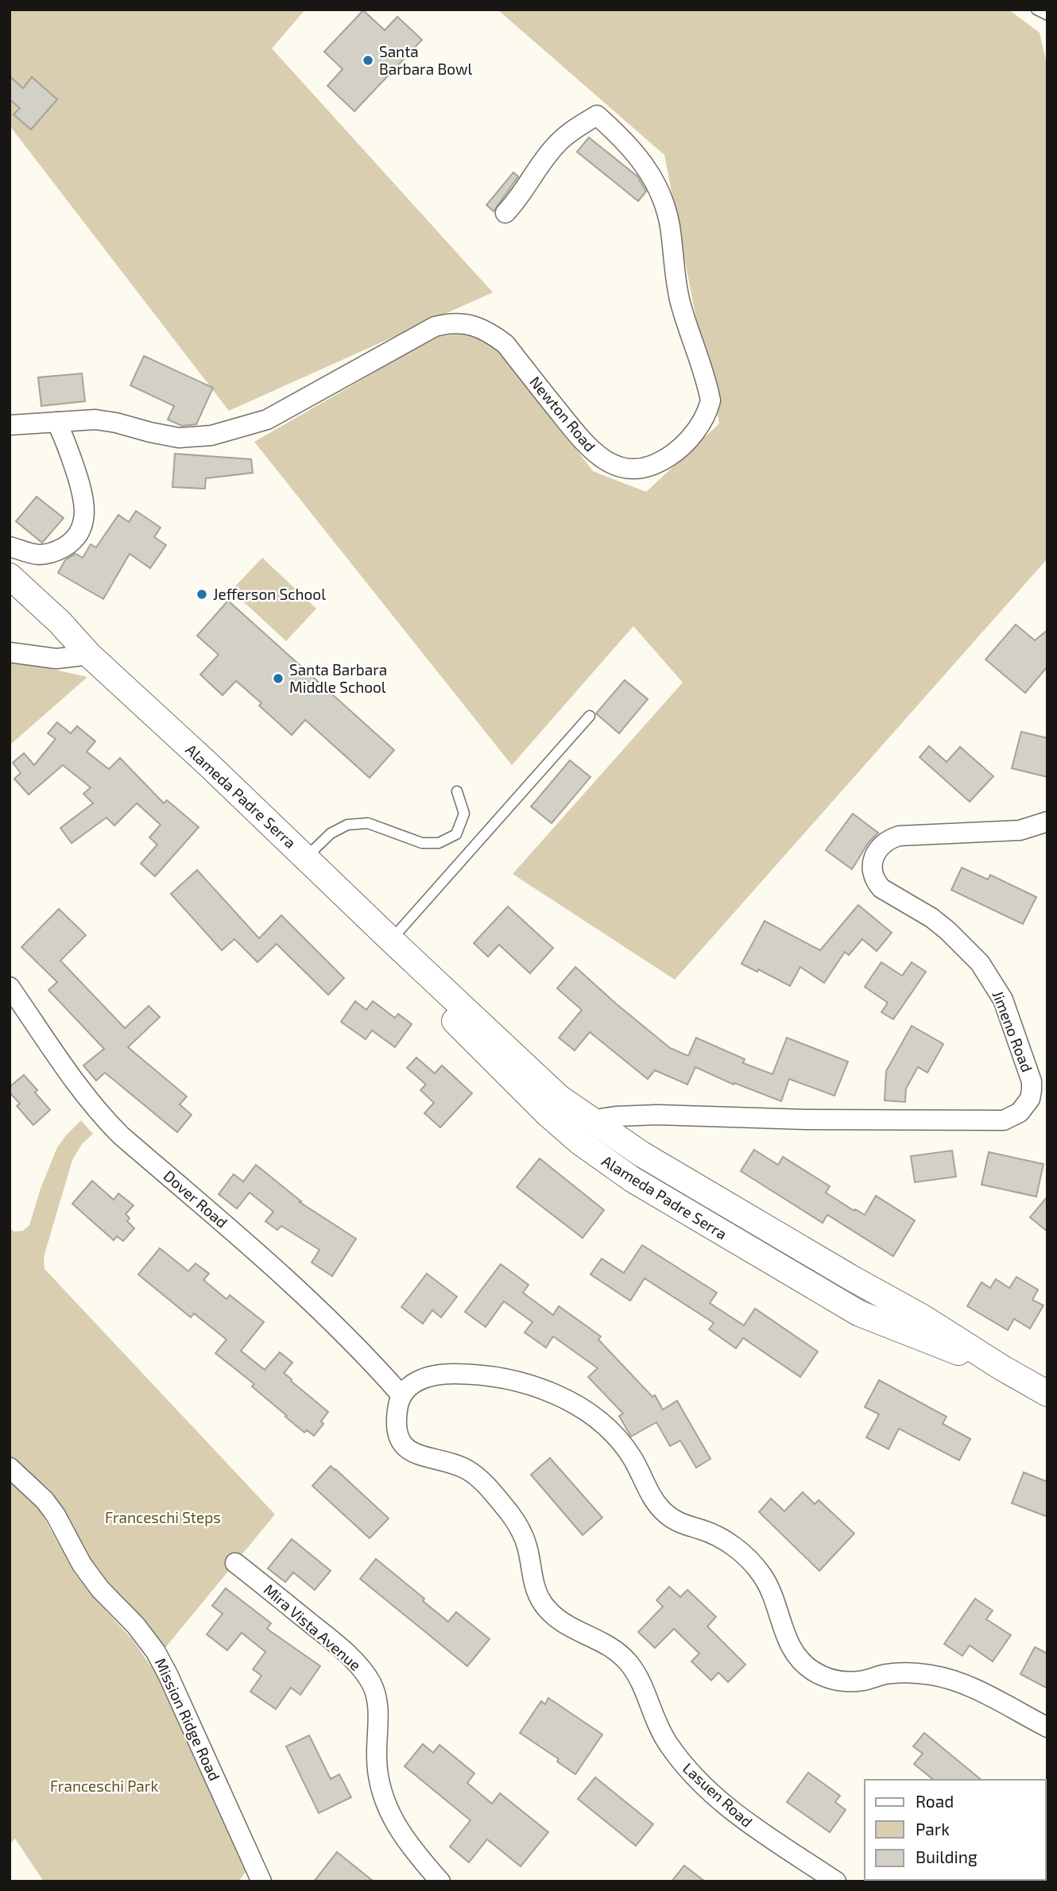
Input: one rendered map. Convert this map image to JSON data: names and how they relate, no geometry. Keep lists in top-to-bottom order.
{
  "streets": {
    "street": [
      "Newton Road",
      "Alameda Padre Serra",
      "Jimeno Road",
      "Dover Road",
      "Mira Vista Avenue",
      "Mission Ridge Road",
      "Lasuen Road"
    ]
  },
  "crossings": [
    ["Alameda Padre Serra", "Jimeno Road"],
    ["Dover Road", "Lasuen Road"]
  ],
  "parks": ["Franceschi Steps", "Franceschi Park"],
  "places": ["Santa Barbara Bowl", "Jefferson School", "Santa Barbara Middle School"],
  "legend": ["Road", "Park", "Building"]
}
